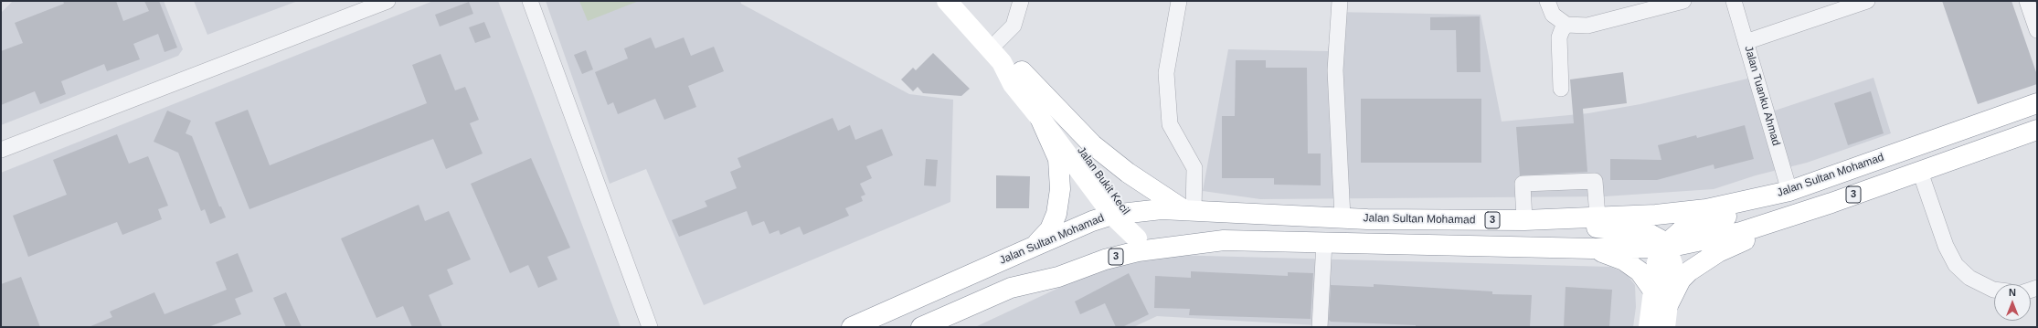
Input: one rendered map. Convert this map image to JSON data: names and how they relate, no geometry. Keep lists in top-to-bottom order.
{
  "streets": {
    "main road": ["Jalan Sultan Mohamad", "Jalan Bukit Kecil", "3"],
    "street": ["Jalan Tuanku Ahmad"]
  },
  "crossings": [
    ["Jalan Tuanku Ahmad", "Jalan Sultan Mohamad"],
    ["Jalan Sultan Mohamad", "Jalan Bukit Kecil"],
    ["Jalan Bukit Kecil", "3"]
  ],
  "north": "top"
}
